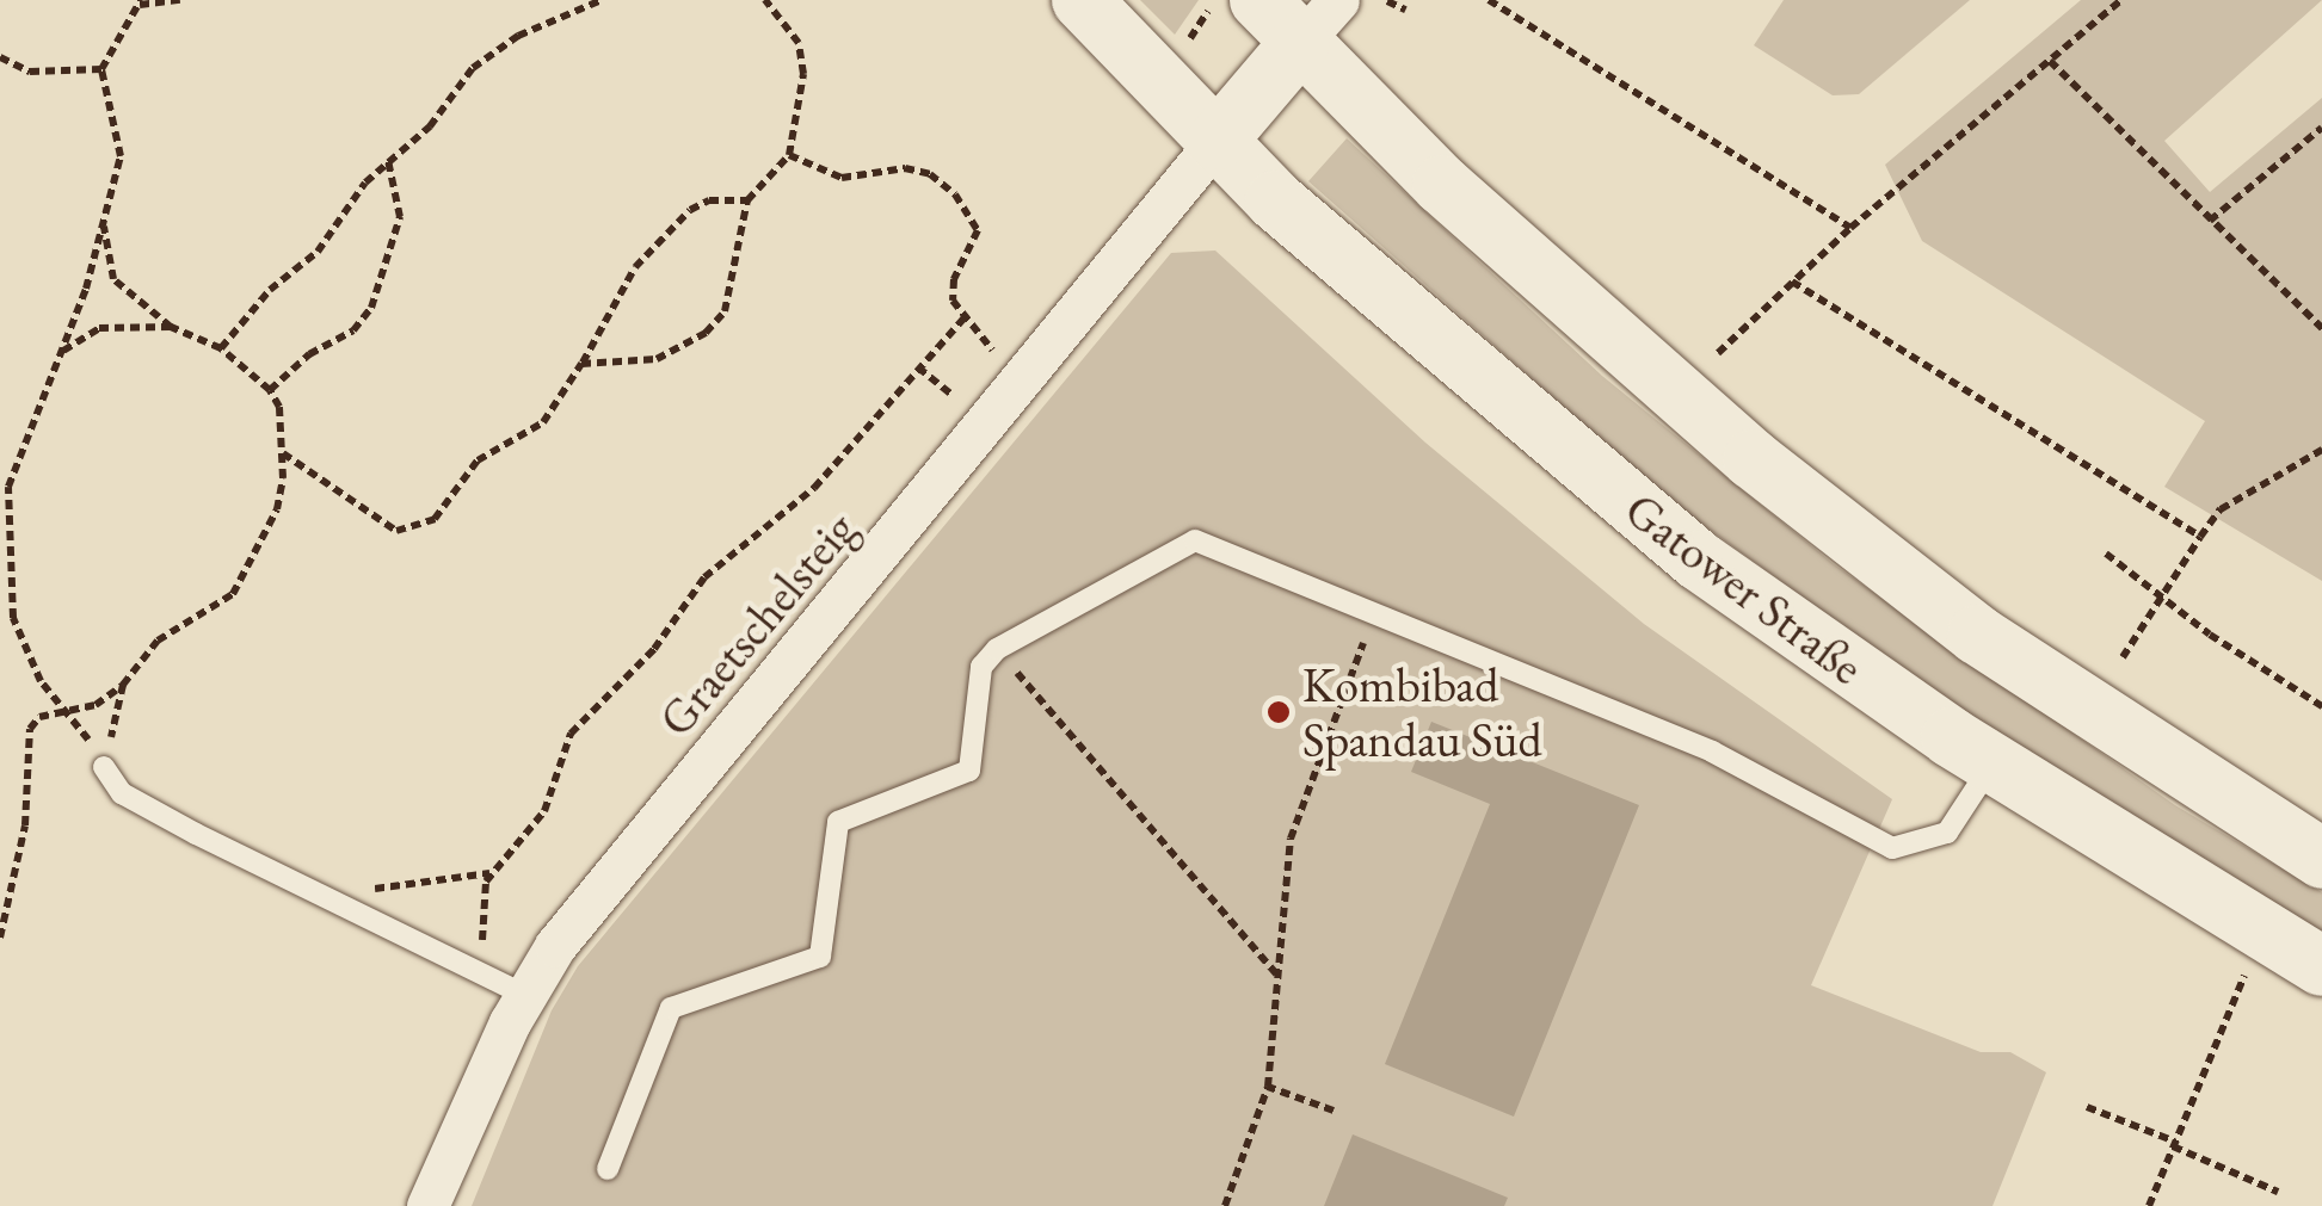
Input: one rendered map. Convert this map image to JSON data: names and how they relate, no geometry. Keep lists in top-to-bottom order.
{
  "streets": {
    "main road": ["Gatower Straße"],
    "street": ["Graetschelsteig"]
  },
  "crossings": [
    ["Gatower Straße", "Graetschelsteig"]
  ],
  "places": ["Kombibad Spandau Süd"]
}
